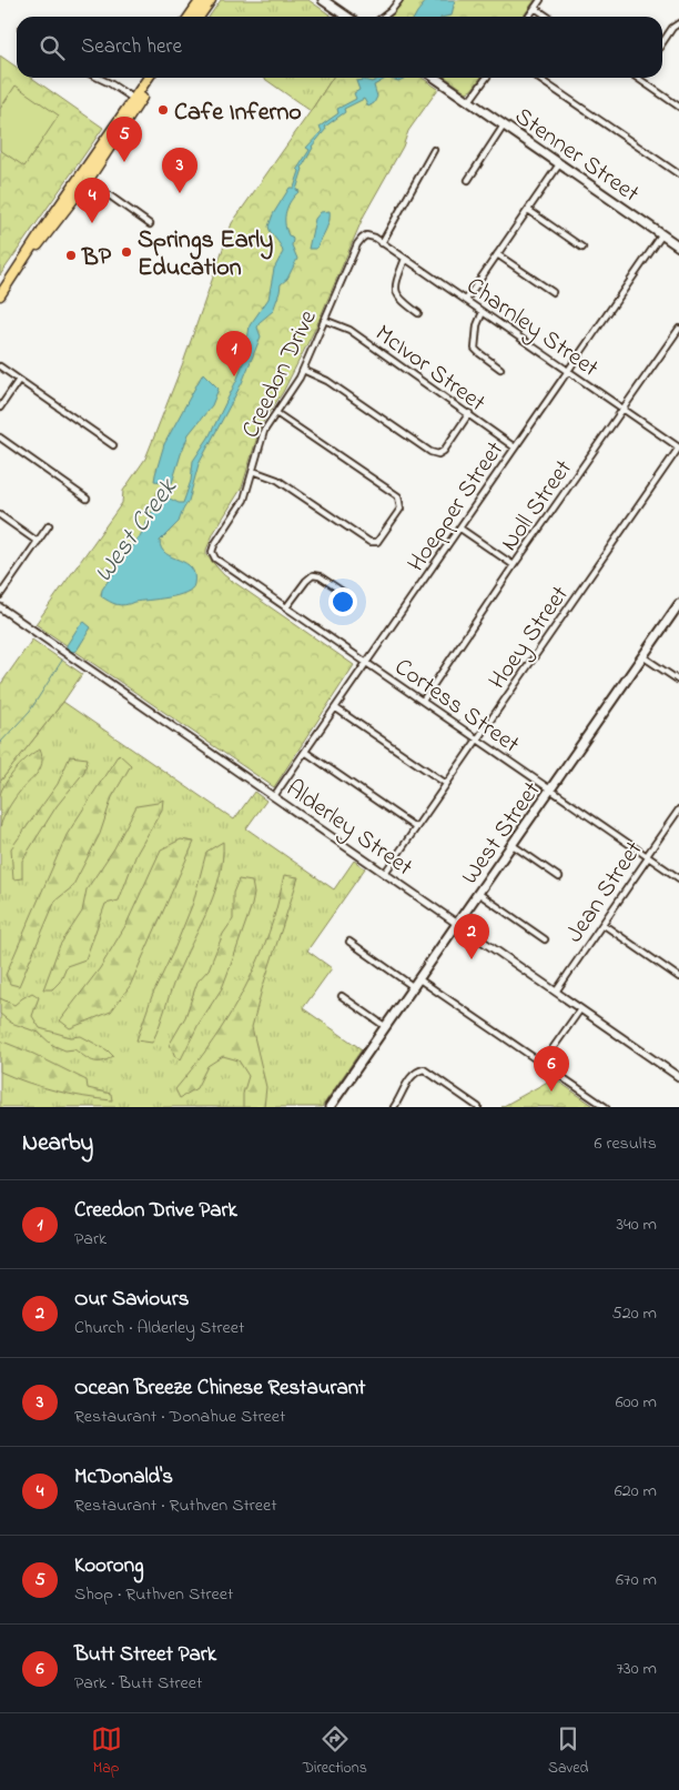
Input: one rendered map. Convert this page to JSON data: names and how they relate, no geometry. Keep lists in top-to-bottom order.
{
  "streets": {
    "main road": ["Stenner Street", "West Street"],
    "street": [
      "Charnley Street",
      "McIvor Street",
      "Creedon Drive",
      "Noll Street",
      "Hoepper Street",
      "Hoey Street",
      "Cortess Street",
      "Alderley Street",
      "Jean Street"
    ]
  },
  "crossings": [
    ["Stenner Street", "Hoepper Street"],
    ["Charnley Street", "Creedon Drive"],
    ["Charnley Street", "Noll Street"],
    ["Charnley Street", "Hoepper Street"],
    ["Charnley Street", "Hoey Street"],
    ["McIvor Street", "Creedon Drive"],
    ["McIvor Street", "Hoepper Street"],
    ["Creedon Drive", "Cortess Street"],
    ["Noll Street", "Cortess Street"],
    ["Hoepper Street", "Cortess Street"],
    ["Hoepper Street", "Alderley Street"],
    ["Hoey Street", "Cortess Street"],
    ["Hoey Street", "Alderley Street"],
    ["Cortess Street", "West Street"],
    ["Cortess Street", "Jean Street"],
    ["Alderley Street", "West Street"],
    ["Alderley Street", "Jean Street"]
  ],
  "water": ["West Creek"],
  "places": ["Cafe Inferno", "Springs Early Education", "BP"],
  "page": {
    "search": "Search here",
    "pins": [
      "5",
      "3",
      "4",
      "1",
      "2",
      "6"
    ],
    "heading": ["Nearby", "6 results"],
    "list": [
      {
        "mark": "1",
        "name": "Creedon Drive Park",
        "note": "Park",
        "value": "340 m"
      },
      {
        "mark": "2",
        "name": "Our Saviours",
        "note": "Church · Alderley Street",
        "value": "520 m"
      },
      {
        "mark": "3",
        "name": "Ocean Breeze Chinese Restaurant",
        "note": "Restaurant · Donahue Street",
        "value": "600 m"
      },
      {
        "mark": "4",
        "name": "McDonald's",
        "note": "Restaurant · Ruthven Street",
        "value": "620 m"
      },
      {
        "mark": "5",
        "name": "Koorong",
        "note": "Shop · Ruthven Street",
        "value": "670 m"
      },
      {
        "mark": "6",
        "name": "Butt Street Park",
        "note": "Park · Butt Street",
        "value": "730 m"
      }
    ],
    "nav": ["Map", "Directions", "Saved"]
  }
}
